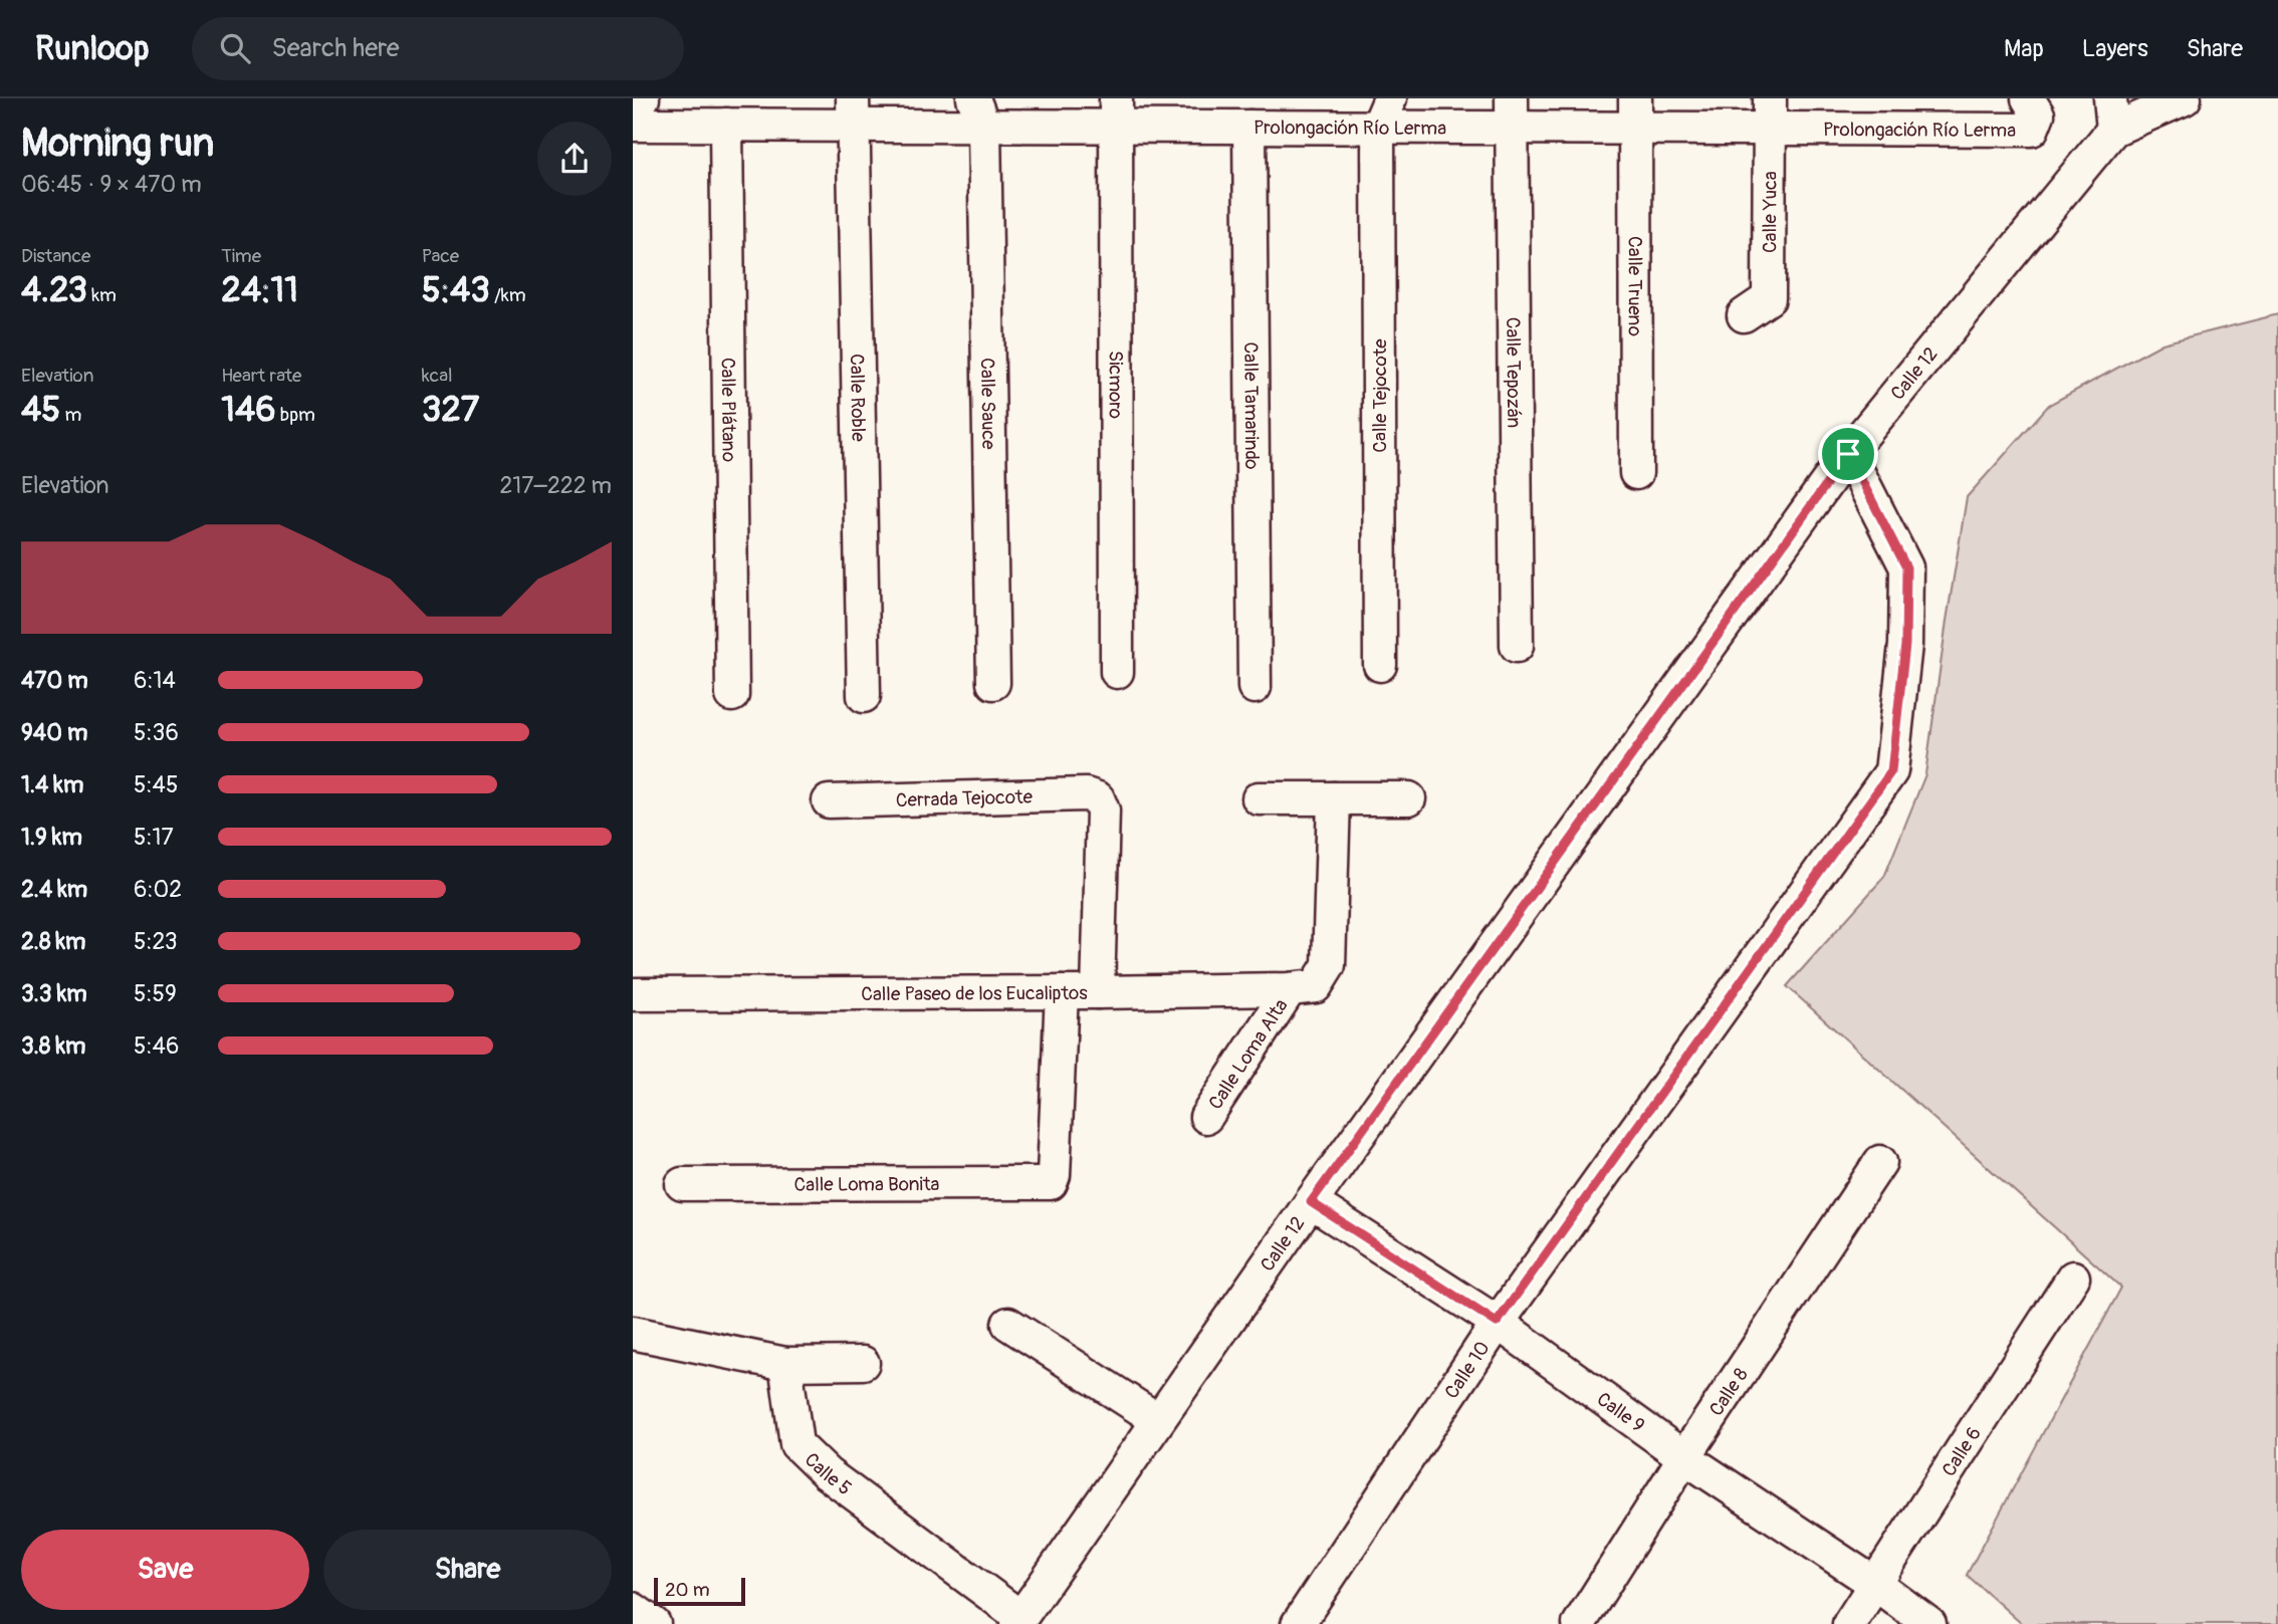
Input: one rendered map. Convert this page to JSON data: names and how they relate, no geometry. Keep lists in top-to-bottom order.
{
  "streets": {
    "street": [
      "Prolongación Río Lerma",
      "Calle Yuca",
      "Calle Trueno",
      "Calle Tepozán",
      "Calle 12",
      "Sicmoro",
      "Calle Tejocote",
      "Calle Roble",
      "Calle Sauce",
      "Calle Tamarindo",
      "Calle Plátano",
      "Cerrada Tejocote",
      "Calle Paseo de los Eucaliptos",
      "Calle Loma Alta",
      "Calle Loma Bonita",
      "Calle 10",
      "Calle 8",
      "Calle 9",
      "Calle 6",
      "Calle 5"
    ]
  },
  "crossings": [
    ["Prolongación Río Lerma", "Calle Yuca"],
    ["Prolongación Río Lerma", "Calle Trueno"],
    ["Prolongación Río Lerma", "Calle Tepozán"],
    ["Prolongación Río Lerma", "Sicmoro"],
    ["Prolongación Río Lerma", "Calle Tejocote"],
    ["Prolongación Río Lerma", "Calle Roble"],
    ["Prolongación Río Lerma", "Calle Sauce"],
    ["Prolongación Río Lerma", "Calle Tamarindo"],
    ["Prolongación Río Lerma", "Calle Plátano"],
    ["Calle 12", "Calle 10"],
    ["Calle 12", "Calle 9"],
    ["Calle 12", "Calle 5"],
    ["Cerrada Tejocote", "Calle Paseo de los Eucaliptos"],
    ["Calle Paseo de los Eucaliptos", "Calle Loma Alta"],
    ["Calle Paseo de los Eucaliptos", "Calle Loma Bonita"],
    ["Calle 10", "Calle 9"],
    ["Calle 8", "Calle 9"],
    ["Calle 9", "Calle 6"]
  ],
  "scale_bar": "20 m",
  "page": {
    "header": "Runloop",
    "search": "Search here",
    "nav": ["Map", "Layers", "Share"],
    "heading": ["Morning run", "06:45 · 9 × 470 m"],
    "stats": [
      ["Distance", "4.23 km"],
      ["Time", "24:11"],
      ["Pace", "5:43 /km"],
      ["Elevation", "45 m"],
      ["Heart rate", "146 bpm"],
      ["kcal", "327"]
    ],
    "chart": ["Elevation", "217–222 m"],
    "list": [
      {
        "name": "470 m",
        "note": "6:14"
      },
      {
        "name": "940 m",
        "note": "5:36"
      },
      {
        "name": "1.4 km",
        "note": "5:45"
      },
      {
        "name": "1.9 km",
        "note": "5:17"
      },
      {
        "name": "2.4 km",
        "note": "6:02"
      },
      {
        "name": "2.8 km",
        "note": "5:23"
      },
      {
        "name": "3.3 km",
        "note": "5:59"
      },
      {
        "name": "3.8 km",
        "note": "5:46"
      }
    ],
    "buttons": ["Save", "Share"],
    "scale": "20 m"
  }
}
